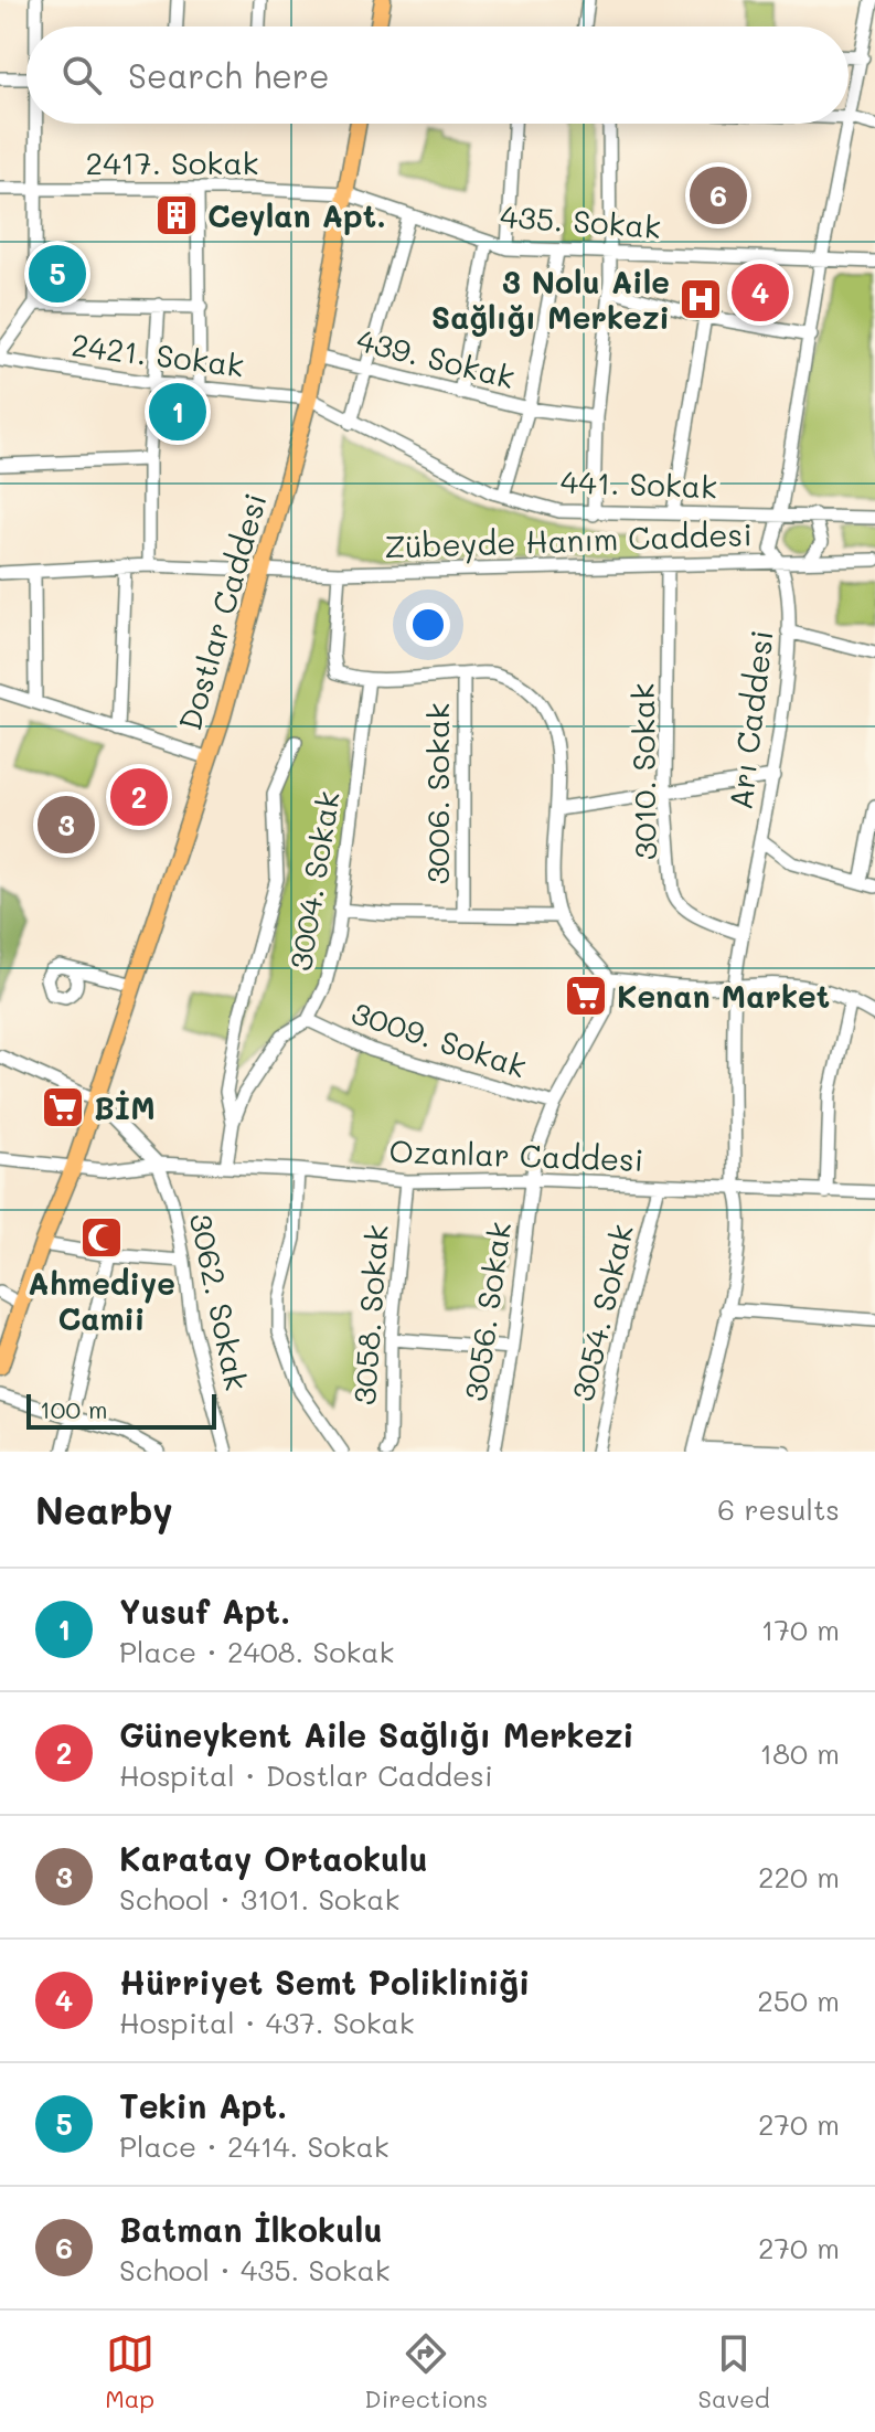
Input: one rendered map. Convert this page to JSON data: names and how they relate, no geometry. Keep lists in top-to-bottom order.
{
  "streets": {
    "main road": ["Dostlar Caddesi"],
    "street": [
      "2417. Sokak",
      "435. Sokak",
      "2421. Sokak",
      "439. Sokak",
      "441. Sokak",
      "Zübeyde Hanım Caddesi",
      "Arı Caddesi",
      "3010. Sokak",
      "3006. Sokak",
      "3004. Sokak",
      "3009. Sokak",
      "Ozanlar Caddesi",
      "3062. Sokak",
      "3056. Sokak",
      "3054. Sokak",
      "3058. Sokak"
    ]
  },
  "crossings": [
    ["2417. Sokak", "435. Sokak"],
    ["2417. Sokak", "Dostlar Caddesi"],
    ["435. Sokak", "Dostlar Caddesi"],
    ["435. Sokak", "Arı Caddesi"],
    ["2421. Sokak", "441. Sokak"],
    ["2421. Sokak", "Dostlar Caddesi"],
    ["439. Sokak", "Dostlar Caddesi"],
    ["441. Sokak", "Zübeyde Hanım Caddesi"],
    ["441. Sokak", "Dostlar Caddesi"],
    ["441. Sokak", "Arı Caddesi"],
    ["Zübeyde Hanım Caddesi", "Dostlar Caddesi"],
    ["Zübeyde Hanım Caddesi", "Arı Caddesi"],
    ["Zübeyde Hanım Caddesi", "3010. Sokak"],
    ["Dostlar Caddesi", "Ozanlar Caddesi"],
    ["Arı Caddesi", "3010. Sokak"],
    ["Arı Caddesi", "Ozanlar Caddesi"],
    ["3004. Sokak", "3009. Sokak"],
    ["3004. Sokak", "Ozanlar Caddesi"],
    ["3009. Sokak", "3056. Sokak"],
    ["Ozanlar Caddesi", "3062. Sokak"],
    ["Ozanlar Caddesi", "3056. Sokak"],
    ["Ozanlar Caddesi", "3054. Sokak"],
    ["Ozanlar Caddesi", "3058. Sokak"]
  ],
  "places": {
    "building": ["Ceylan Apt."],
    "hospital": ["3 Nolu Aile Sağlığı Merkezi"],
    "supermarket": ["Kenan Market", "BİM"],
    "mosque": ["Ahmediye Camii"]
  },
  "scale_bar": "100 m",
  "page": {
    "search": "Search here",
    "pins": [
      "6",
      "5",
      "4",
      "1",
      "2",
      "3"
    ],
    "scale": "100 m",
    "heading": ["Nearby", "6 results"],
    "list": [
      {
        "mark": "1",
        "name": "Yusuf Apt.",
        "note": "Place · 2408. Sokak",
        "value": "170 m"
      },
      {
        "mark": "2",
        "name": "Güneykent Aile Sağlığı Merkezi",
        "note": "Hospital · Dostlar Caddesi",
        "value": "180 m"
      },
      {
        "mark": "3",
        "name": "Karatay Ortaokulu",
        "note": "School · 3101. Sokak",
        "value": "220 m"
      },
      {
        "mark": "4",
        "name": "Hürriyet Semt Polikliniği",
        "note": "Hospital · 437. Sokak",
        "value": "250 m"
      },
      {
        "mark": "5",
        "name": "Tekin Apt.",
        "note": "Place · 2414. Sokak",
        "value": "270 m"
      },
      {
        "mark": "6",
        "name": "Batman İlkokulu",
        "note": "School · 435. Sokak",
        "value": "270 m"
      }
    ],
    "nav": ["Map", "Directions", "Saved"]
  }
}
